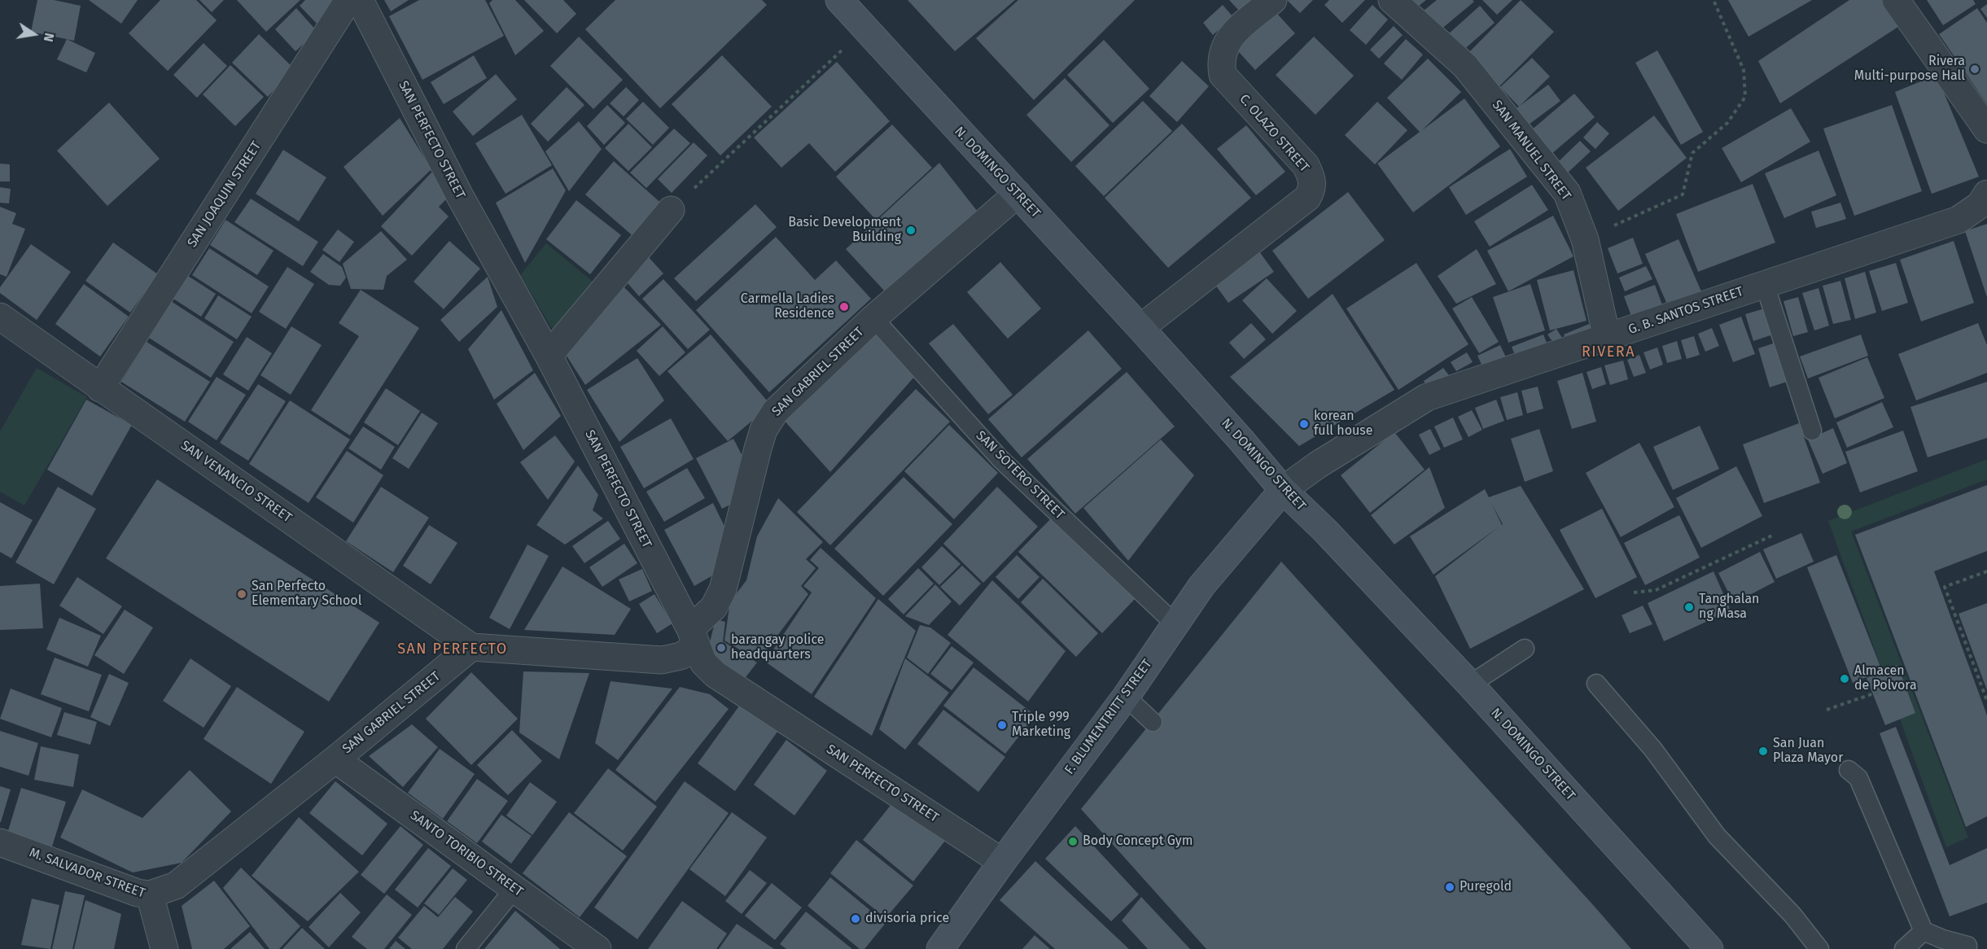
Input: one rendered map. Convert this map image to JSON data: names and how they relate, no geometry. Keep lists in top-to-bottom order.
{
  "streets": {
    "main road": ["N. DOMINGO STREET", "F. BLUMENTRITT STREET"],
    "street": [
      "C. OLAZO STREET",
      "SAN PERFECTO STREET",
      "SAN MANUEL STREET",
      "SAN JOAQUIN STREET",
      "G. B. SANTOS STREET",
      "SAN GABRIEL STREET",
      "SAN VENANCIO STREET",
      "SANTO TORIBIO STREET",
      "M. SALVADOR STREET"
    ],
    "lane": ["SAN SOTERO STREET"]
  },
  "crossings": [
    ["C. OLAZO STREET", "N. DOMINGO STREET"],
    ["SAN PERFECTO STREET", "SAN GABRIEL STREET"],
    ["SAN PERFECTO STREET", "F. BLUMENTRITT STREET"],
    ["SAN MANUEL STREET", "G. B. SANTOS STREET"],
    ["N. DOMINGO STREET", "G. B. SANTOS STREET"],
    ["N. DOMINGO STREET", "SAN GABRIEL STREET"],
    ["N. DOMINGO STREET", "F. BLUMENTRITT STREET"],
    ["SAN JOAQUIN STREET", "SAN VENANCIO STREET"],
    ["G. B. SANTOS STREET", "F. BLUMENTRITT STREET"],
    ["SAN GABRIEL STREET", "SAN SOTERO STREET"],
    ["SAN GABRIEL STREET", "SAN VENANCIO STREET"],
    ["SAN GABRIEL STREET", "SANTO TORIBIO STREET"],
    ["SAN GABRIEL STREET", "M. SALVADOR STREET"],
    ["SAN SOTERO STREET", "F. BLUMENTRITT STREET"]
  ],
  "districts": ["RIVERA", "SAN PERFECTO"],
  "places": [
    "Rivera Multi-purpose Hall",
    "Basic Development Building",
    "Carmella Ladies Residence",
    "korean full house",
    "San Perfecto Elementary School",
    "Tanghalan ng Masa",
    "barangay police headquarters",
    "Almacen de Polvora",
    "Triple 999 Marketing",
    "San Juan Plaza Mayor",
    "Body Concept Gym",
    "Puregold",
    "divisoria price"
  ],
  "north": "right"
}
